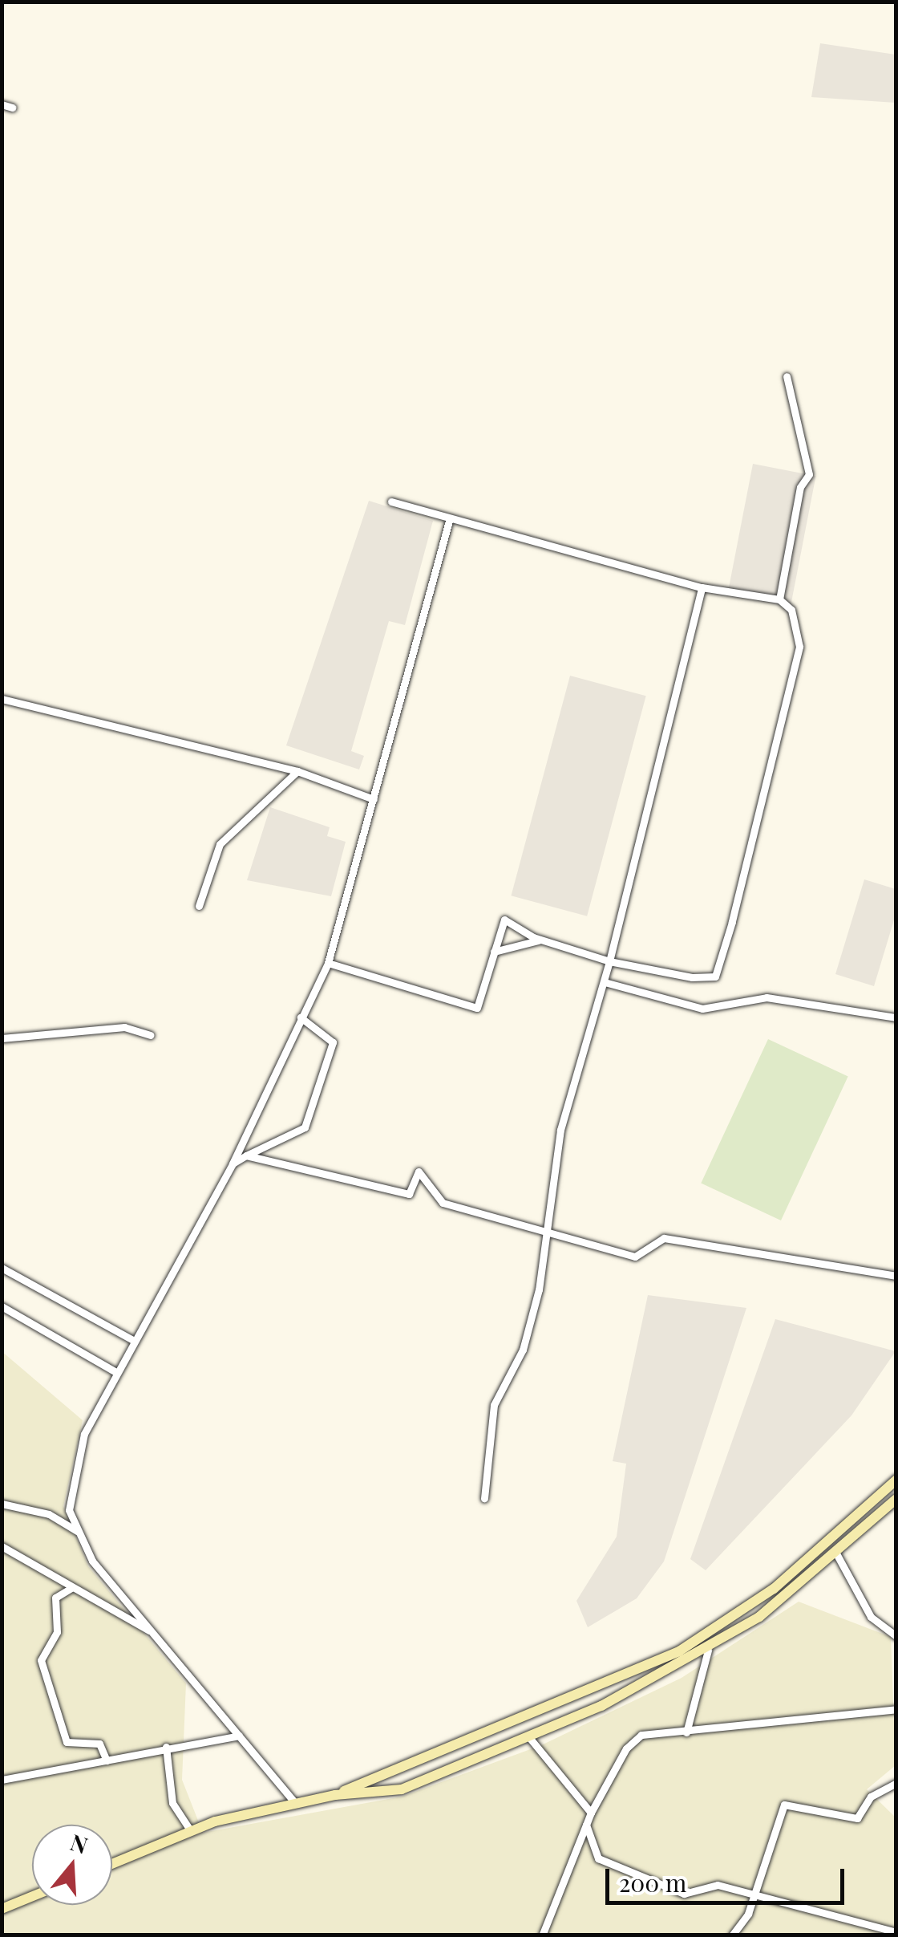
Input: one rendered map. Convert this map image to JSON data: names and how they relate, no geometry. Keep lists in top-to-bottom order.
{
  "scale_bar": "200 m",
  "north": "top"
}
